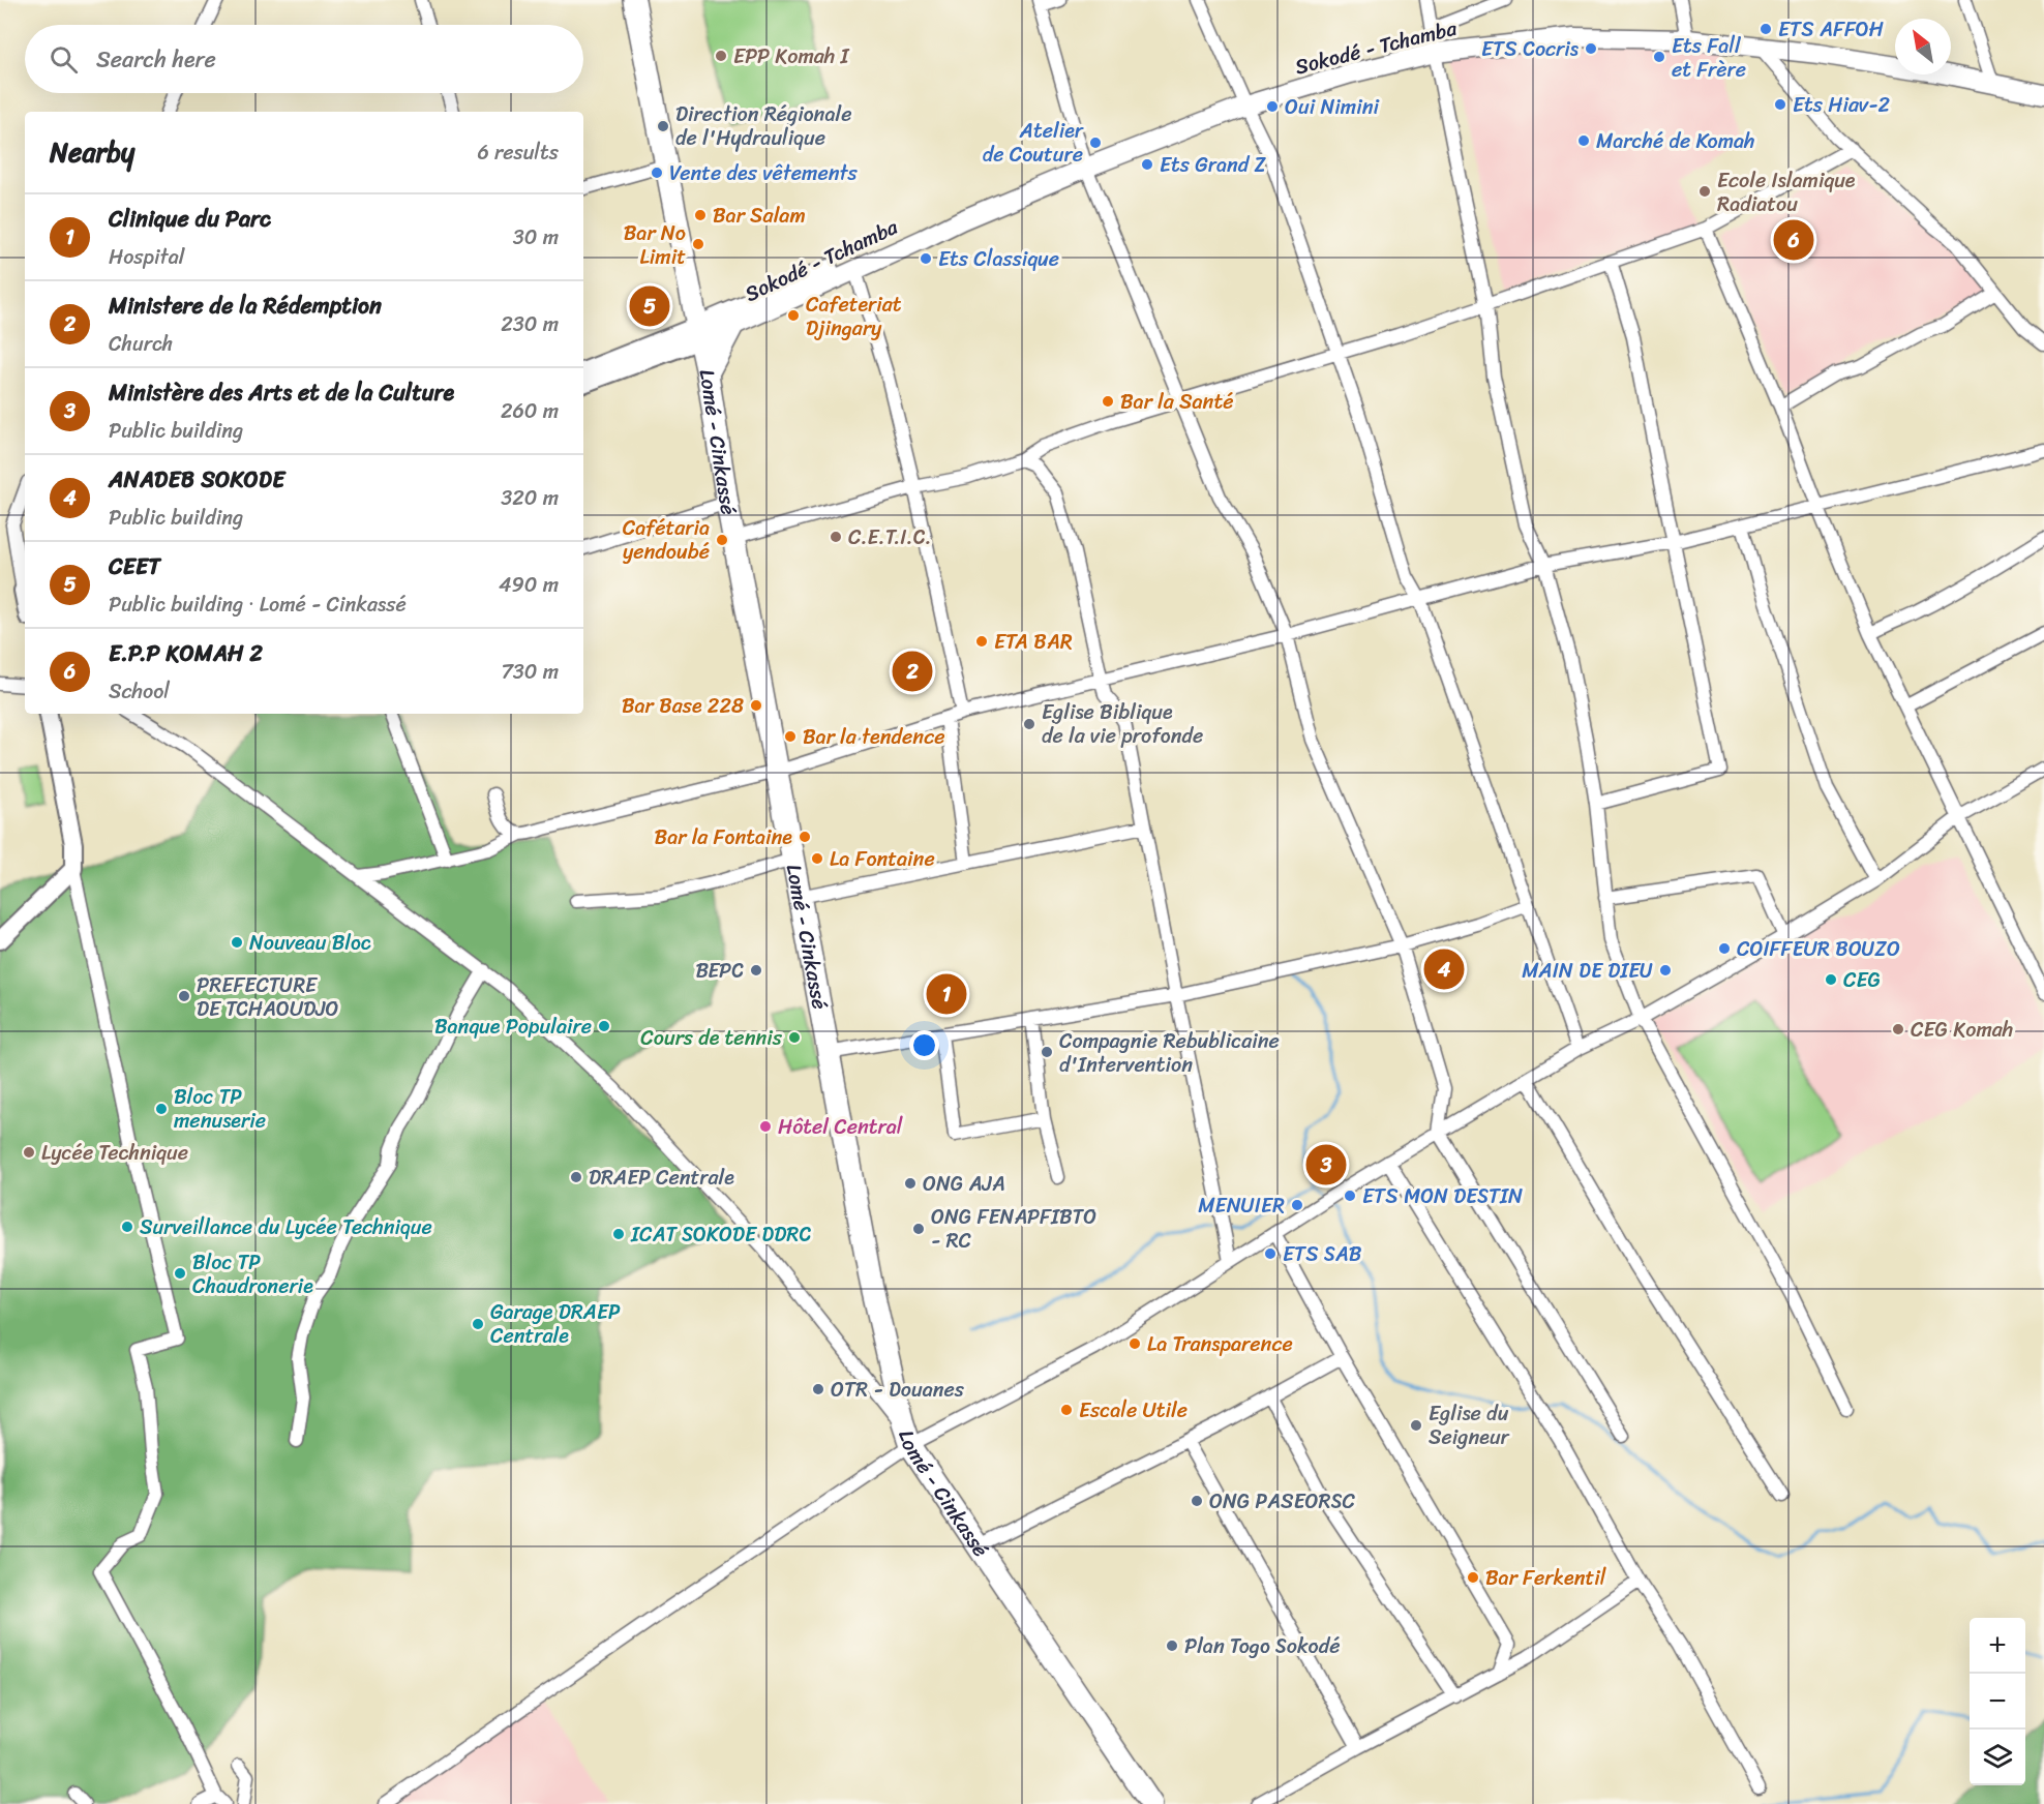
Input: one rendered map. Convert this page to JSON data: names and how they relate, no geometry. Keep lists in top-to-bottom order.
{
  "streets": {
    "highway": ["Lomé - Cinkassé"],
    "main road": ["Sokodé - Tchamba"]
  },
  "crossings": [
    ["Sokodé - Tchamba", "Lomé - Cinkassé"]
  ],
  "places": [
    "ETS AFFOH",
    "ETS Cocris",
    "EPP Komah I",
    "Ets Fall et Frère",
    "Ets Hiav-2",
    "Oui Nimini",
    "Direction Régionale de l'Hydraulique",
    "Marché de Komah",
    "Atelier de Couture",
    "Ets Grand Z",
    "Vente des vêtements",
    "Ecole Islamique Radiatou",
    "Bar Salam",
    "Bar No Limit",
    "Ets Classique",
    "Cafeteriat Djingary",
    "Bar la Santé",
    "C.E.T.I.C.",
    "Cafétaria yendoubé",
    "ETA BAR",
    "Bar Base 228",
    "Eglise Biblique de la vie profonde",
    "Bar la tendence",
    "Bar la Fontaine",
    "La Fontaine",
    "Nouveau Bloc",
    "COIFFEUR BOUZO",
    "BEPC",
    "MAIN DE DIEU",
    "CEG",
    "PREFECTURE DE TCHAOUDJO",
    "Banque Populaire",
    "CEG Komah",
    "Cours de tennis",
    "Compagnie Rebublicaine d'Intervention",
    "Bloc TP menuserie",
    "Hôtel Central",
    "Lycée Technique",
    "DRAEP Centrale",
    "ONG AJA",
    "ETS MON DESTIN",
    "MENUIER",
    "Surveillance du Lycée Technique",
    "ONG FENAPFIBTO - RC",
    "ICAT SOKODE DDRC",
    "ETS SAB",
    "Bloc TP Chaudronerie",
    "Garage DRAEP Centrale",
    "La Transparence",
    "OTR - Douanes",
    "Escale Utile",
    "Eglise du Seigneur",
    "ONG PASEORSC",
    "Bar Ferkentil",
    "Plan Togo Sokodé"
  ],
  "north": "top left",
  "page": {
    "search": "Search here",
    "heading": ["Nearby", "6 results"],
    "list": [
      {
        "mark": "1",
        "name": "Clinique du Parc",
        "note": "Hospital",
        "value": "30 m"
      },
      {
        "mark": "2",
        "name": "Ministere de la Rédemption",
        "note": "Church",
        "value": "230 m"
      },
      {
        "mark": "3",
        "name": "Ministère des Arts et de la Culture",
        "note": "Public building",
        "value": "260 m"
      },
      {
        "mark": "4",
        "name": "ANADEB SOKODE",
        "note": "Public building",
        "value": "320 m"
      },
      {
        "mark": "5",
        "name": "CEET",
        "note": "Public building · Lomé - Cinkassé",
        "value": "490 m"
      },
      {
        "mark": "6",
        "name": "E.P.P KOMAH 2",
        "note": "School",
        "value": "730 m"
      }
    ],
    "pins": [
      "6",
      "5",
      "2",
      "4",
      "1",
      "3"
    ],
    "map_buttons": ["+", "−"]
  }
}
